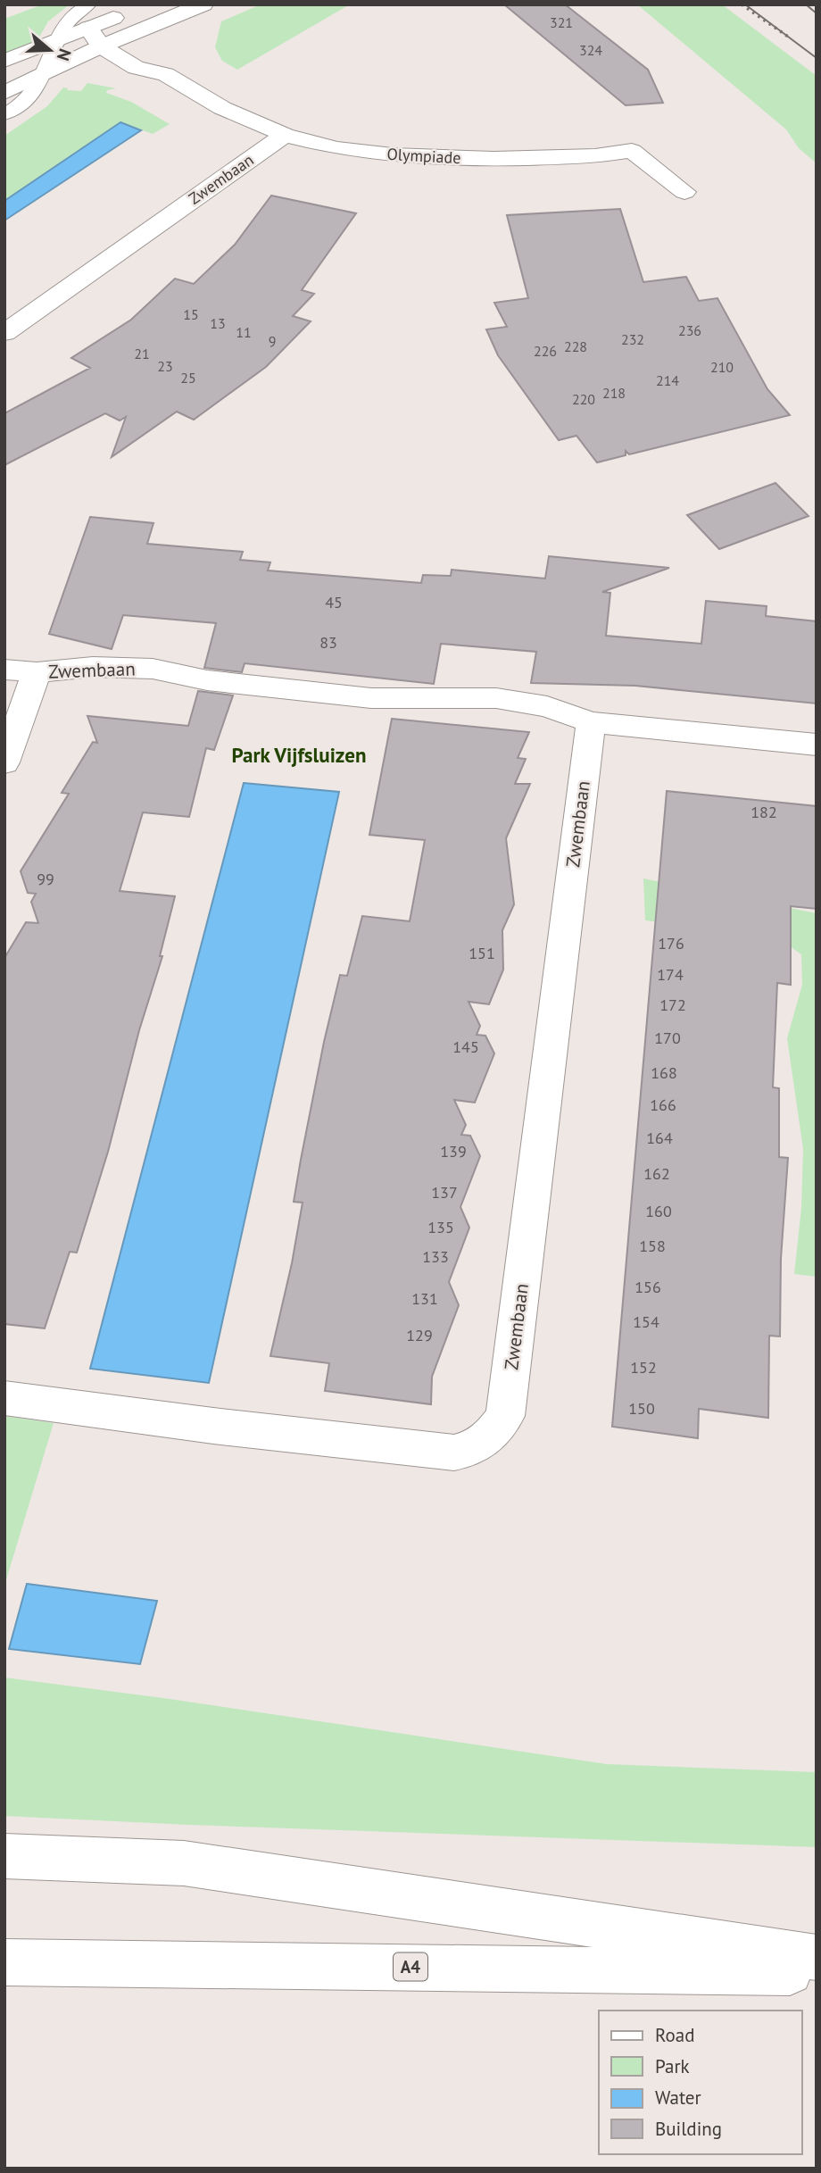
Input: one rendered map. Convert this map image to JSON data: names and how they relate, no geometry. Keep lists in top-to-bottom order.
{
  "streets": {
    "main road": ["Olympiade", "Zwembaan", "A4"]
  },
  "crossings": [
    ["Olympiade", "Zwembaan"]
  ],
  "districts": ["Park Vijfsluizen"],
  "house_numbers": [
    "321",
    "324",
    "15",
    "13",
    "236",
    "11",
    "232",
    "9",
    "228",
    "226",
    "21",
    "23",
    "210",
    "25",
    "214",
    "218",
    "220",
    "45",
    "83",
    "182",
    "99",
    "176",
    "151",
    "174",
    "172",
    "170",
    "145",
    "168",
    "166",
    "164",
    "139",
    "162",
    "137",
    "160",
    "135",
    "158",
    "133",
    "156",
    "131",
    "154",
    "129",
    "152",
    "150"
  ],
  "legend": [
    "Road",
    "Park",
    "Water",
    "Building"
  ],
  "north": "right"
}
